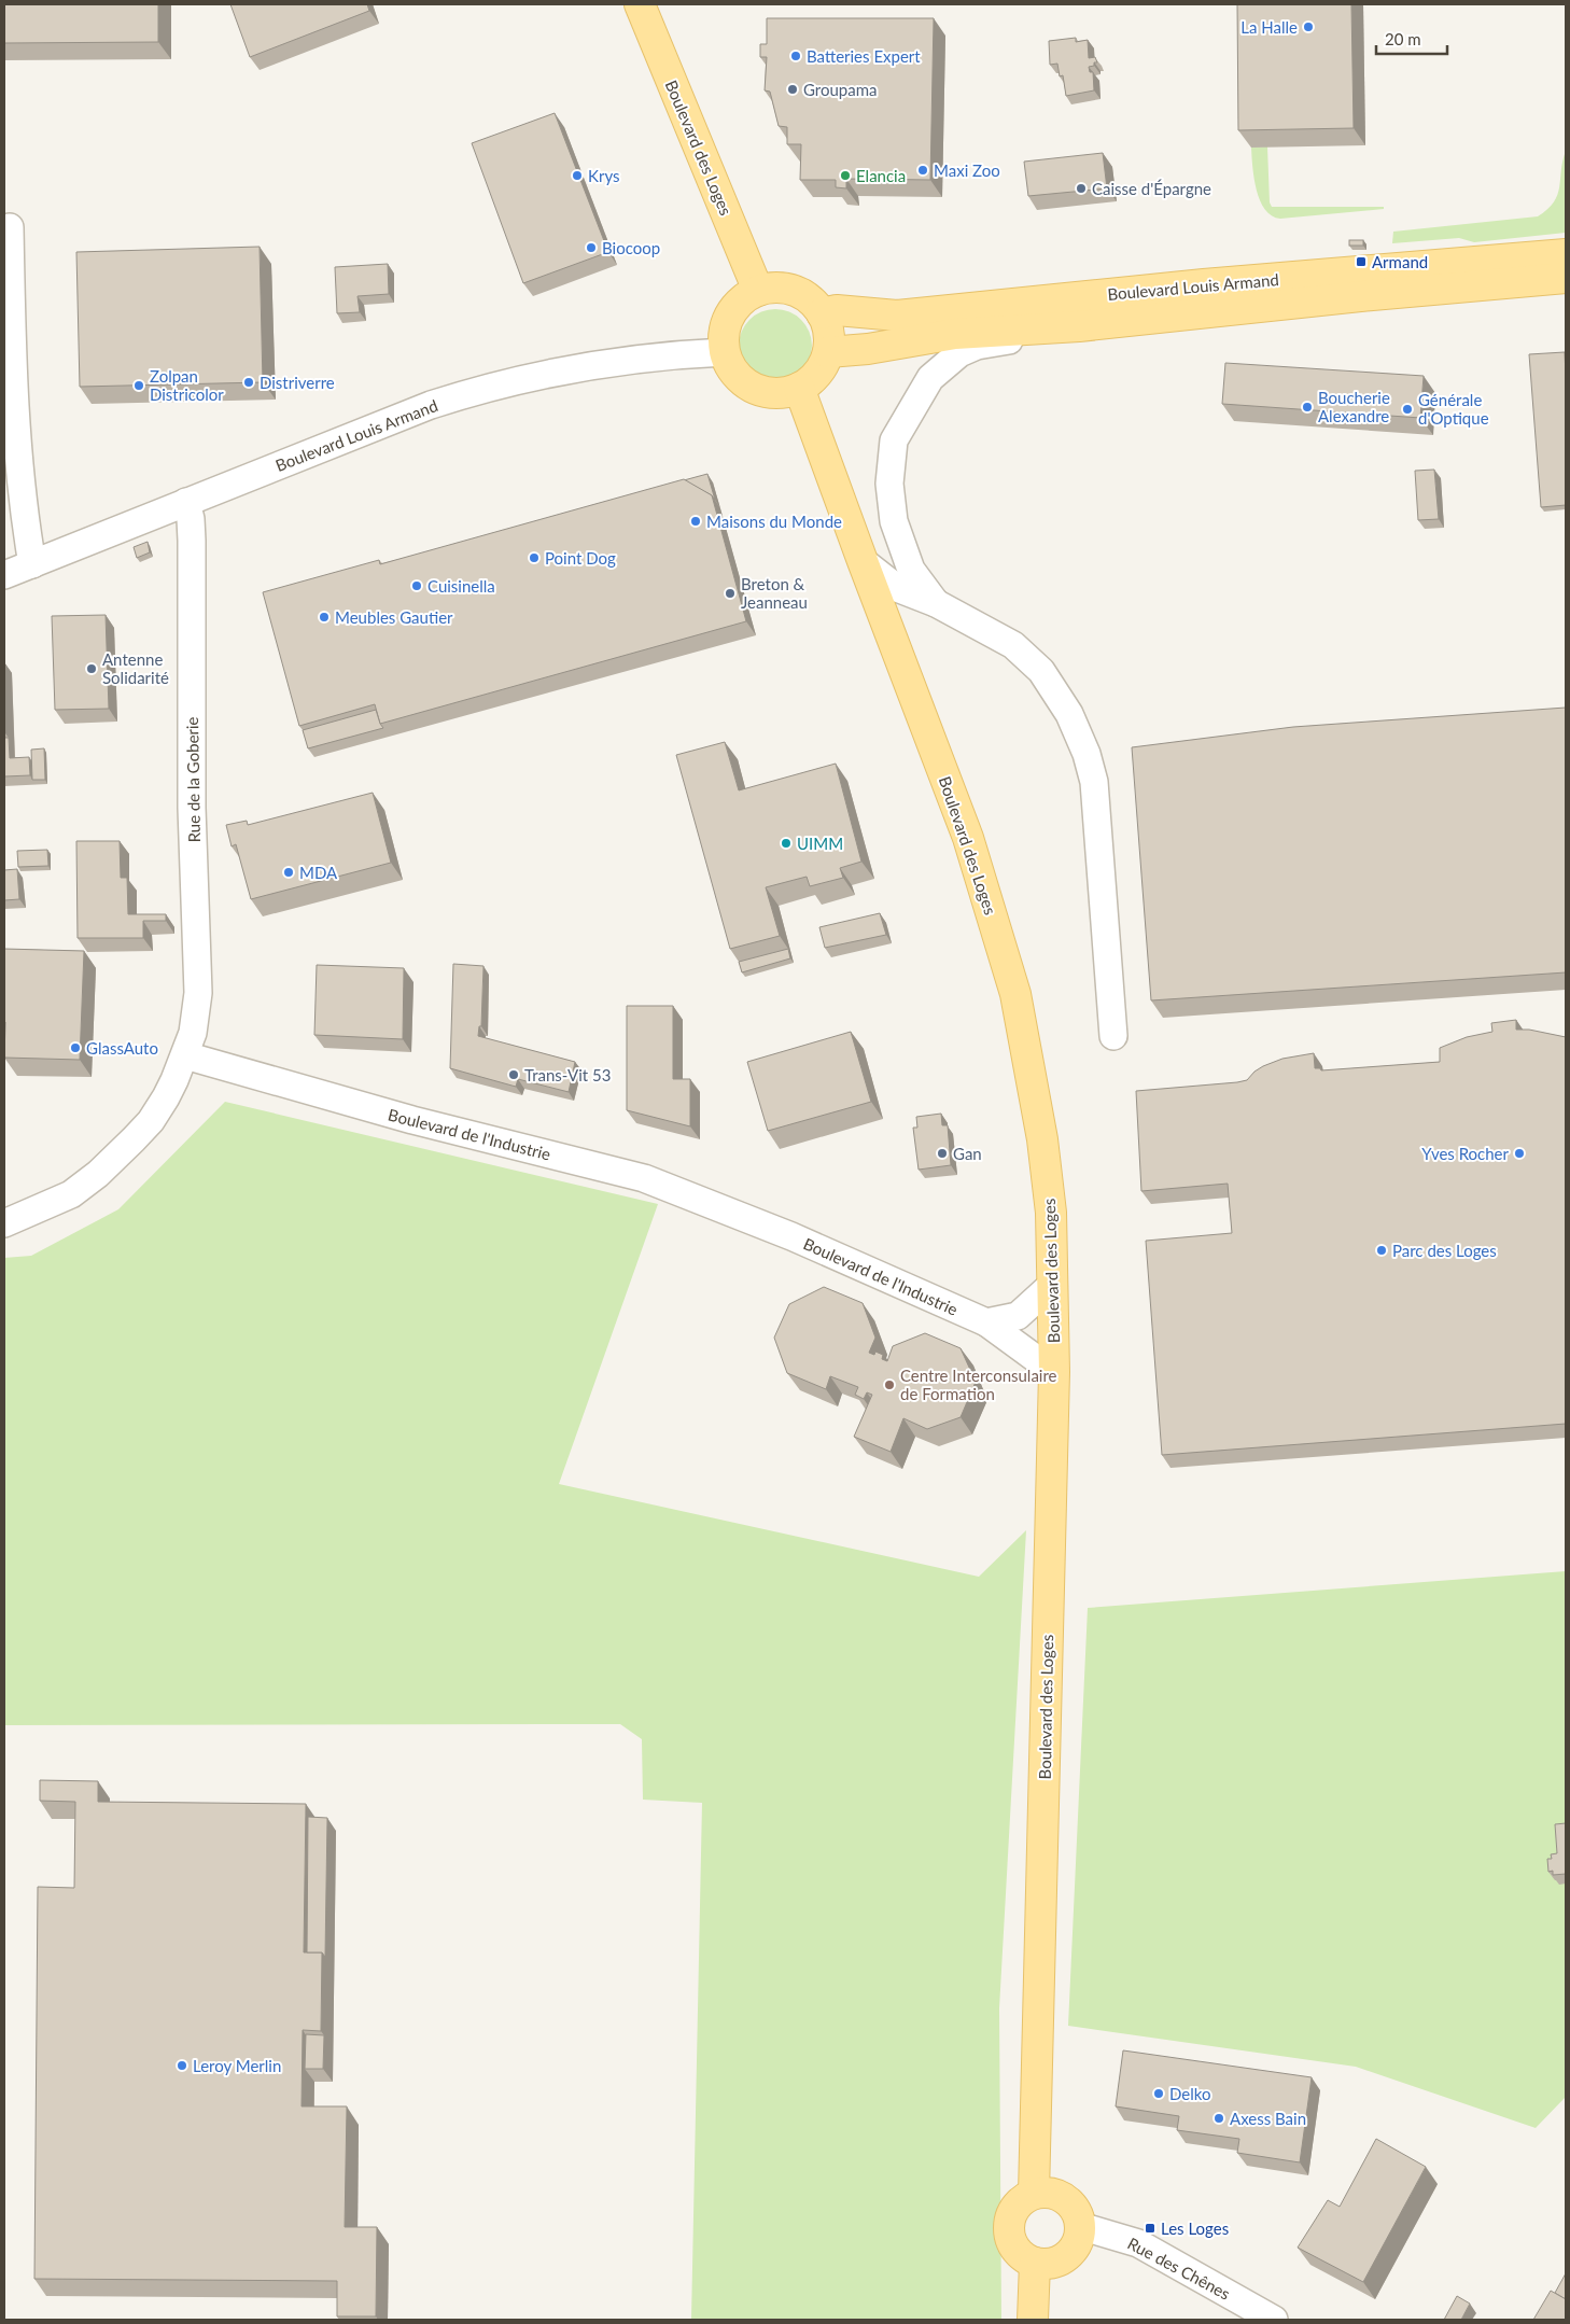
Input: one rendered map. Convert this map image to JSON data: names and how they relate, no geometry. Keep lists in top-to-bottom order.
{
  "streets": {
    "main road": ["Boulevard des Loges", "Boulevard Louis Armand"],
    "street": ["Rue de la Goberie", "Boulevard de l'Industrie", "Rue des Chênes"]
  },
  "crossings": [
    ["Boulevard des Loges", "Boulevard Louis Armand"],
    ["Boulevard des Loges", "Boulevard de l'Industrie"],
    ["Boulevard des Loges", "Rue des Chênes"],
    ["Boulevard Louis Armand", "Rue de la Goberie"],
    ["Rue de la Goberie", "Boulevard de l'Industrie"]
  ],
  "places": {
    "other": [
      "La Halle",
      "Batteries Expert",
      "Groupama",
      "Maxi Zoo",
      "Krys",
      "Elancia",
      "Caisse d'Épargne",
      "Biocoop",
      "Distriverre",
      "Zolpan Districolor",
      "Boucherie Alexandre",
      "Générale d'Optique",
      "Maisons du Monde",
      "Point Dog",
      "Cuisinella",
      "Breton & Jeanneau",
      "Meubles Gautier",
      "Antenne Solidarité",
      "UIMM",
      "MDA",
      "GlassAuto",
      "Trans-Vit 53",
      "Gan",
      "Yves Rocher",
      "Parc des Loges",
      "Centre Interconsulaire de Formation",
      "Leroy Merlin",
      "Delko",
      "Axess Bain"
    ],
    "transit": ["Armand", "Les Loges"]
  },
  "scale_bar": "20 m"
}
